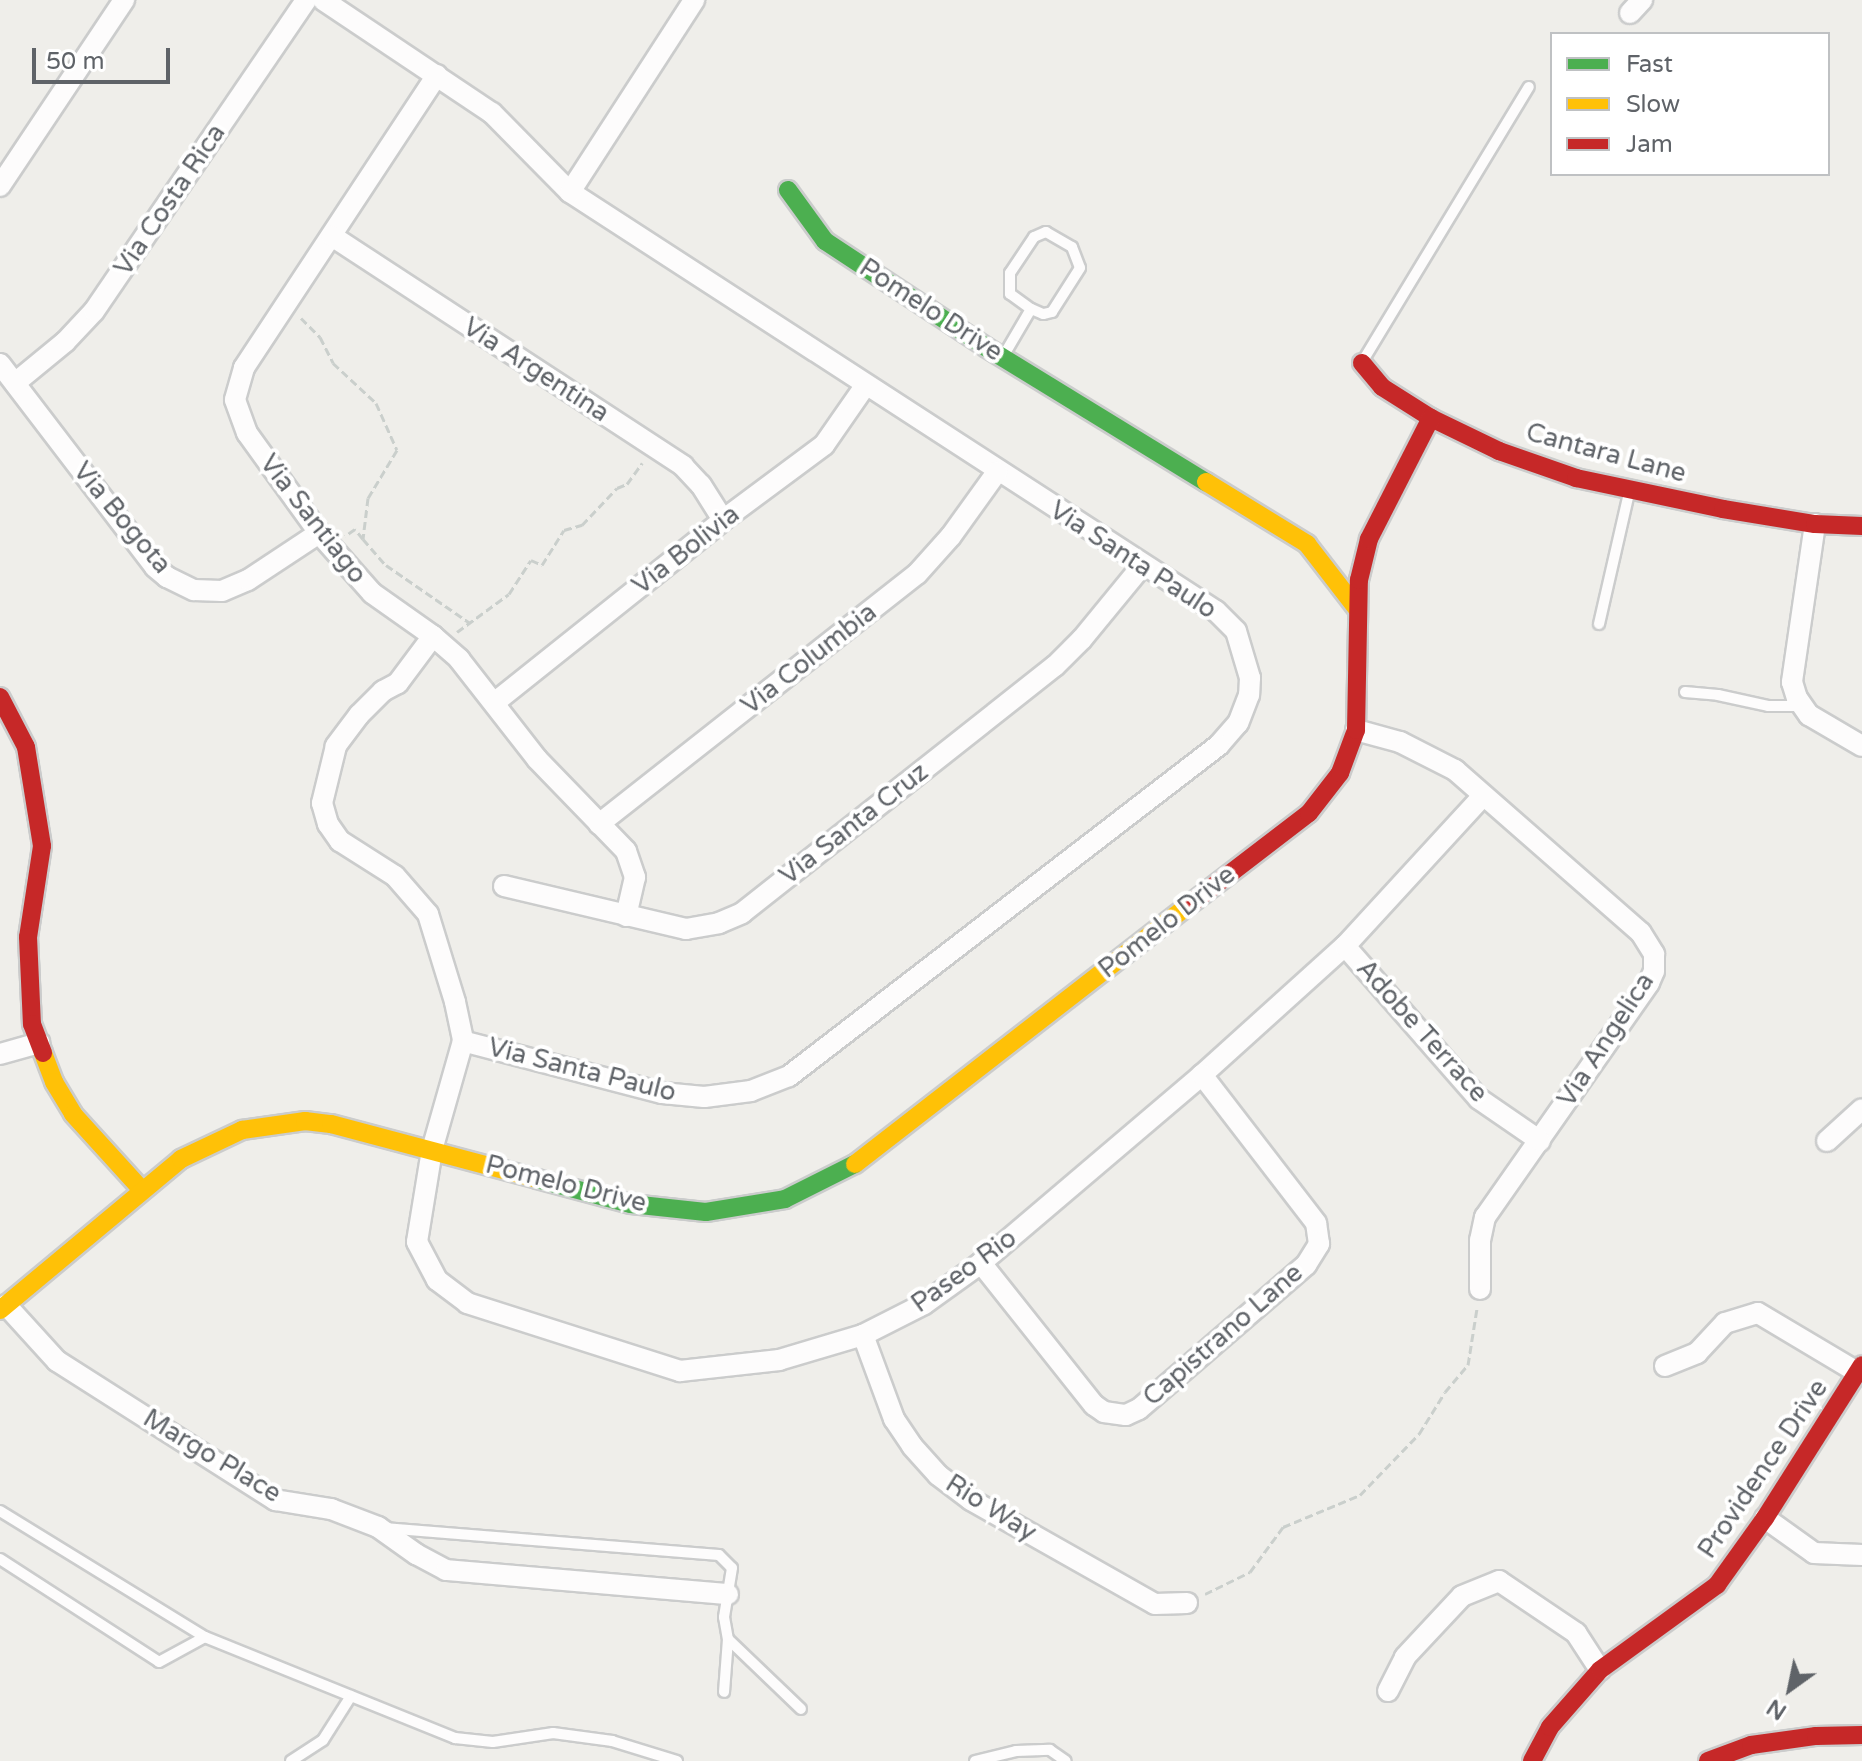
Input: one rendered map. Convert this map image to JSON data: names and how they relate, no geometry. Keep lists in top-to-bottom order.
{
  "streets": {
    "street": [
      "Via Costa Rica",
      "Pomelo Drive",
      "Via Argentina",
      "Cantara Lane",
      "Via Bogota",
      "Via Santiago",
      "Via Bolivia",
      "Via Santa Paulo",
      "Via Columbia",
      "Via Santa Cruz",
      "Adobe Terrace",
      "Via Angelica",
      "Paseo Rio",
      "Capistrano Lane",
      "Margo Place",
      "Providence Drive",
      "Rio Way"
    ]
  },
  "crossings": [
    ["Via Costa Rica", "Via Bogota"],
    ["Pomelo Drive", "Via Angelica"],
    ["Pomelo Drive", "Paseo Rio"],
    ["Pomelo Drive", "Margo Place"],
    ["Via Argentina", "Via Santiago"],
    ["Via Argentina", "Via Bolivia"],
    ["Via Bogota", "Via Santiago"],
    ["Via Santiago", "Via Bolivia"],
    ["Via Santiago", "Via Santa Paulo"],
    ["Via Santiago", "Via Columbia"],
    ["Via Santiago", "Via Santa Cruz"],
    ["Via Bolivia", "Via Santa Paulo"],
    ["Via Santa Paulo", "Via Columbia"],
    ["Via Santa Paulo", "Via Santa Cruz"],
    ["Via Santa Paulo", "Paseo Rio"],
    ["Adobe Terrace", "Via Angelica"],
    ["Adobe Terrace", "Paseo Rio"],
    ["Via Angelica", "Paseo Rio"],
    ["Paseo Rio", "Capistrano Lane"],
    ["Paseo Rio", "Rio Way"]
  ],
  "legend": ["Fast", "Slow", "Jam"],
  "scale_bar": "50 m",
  "north": "bottom left"
}
